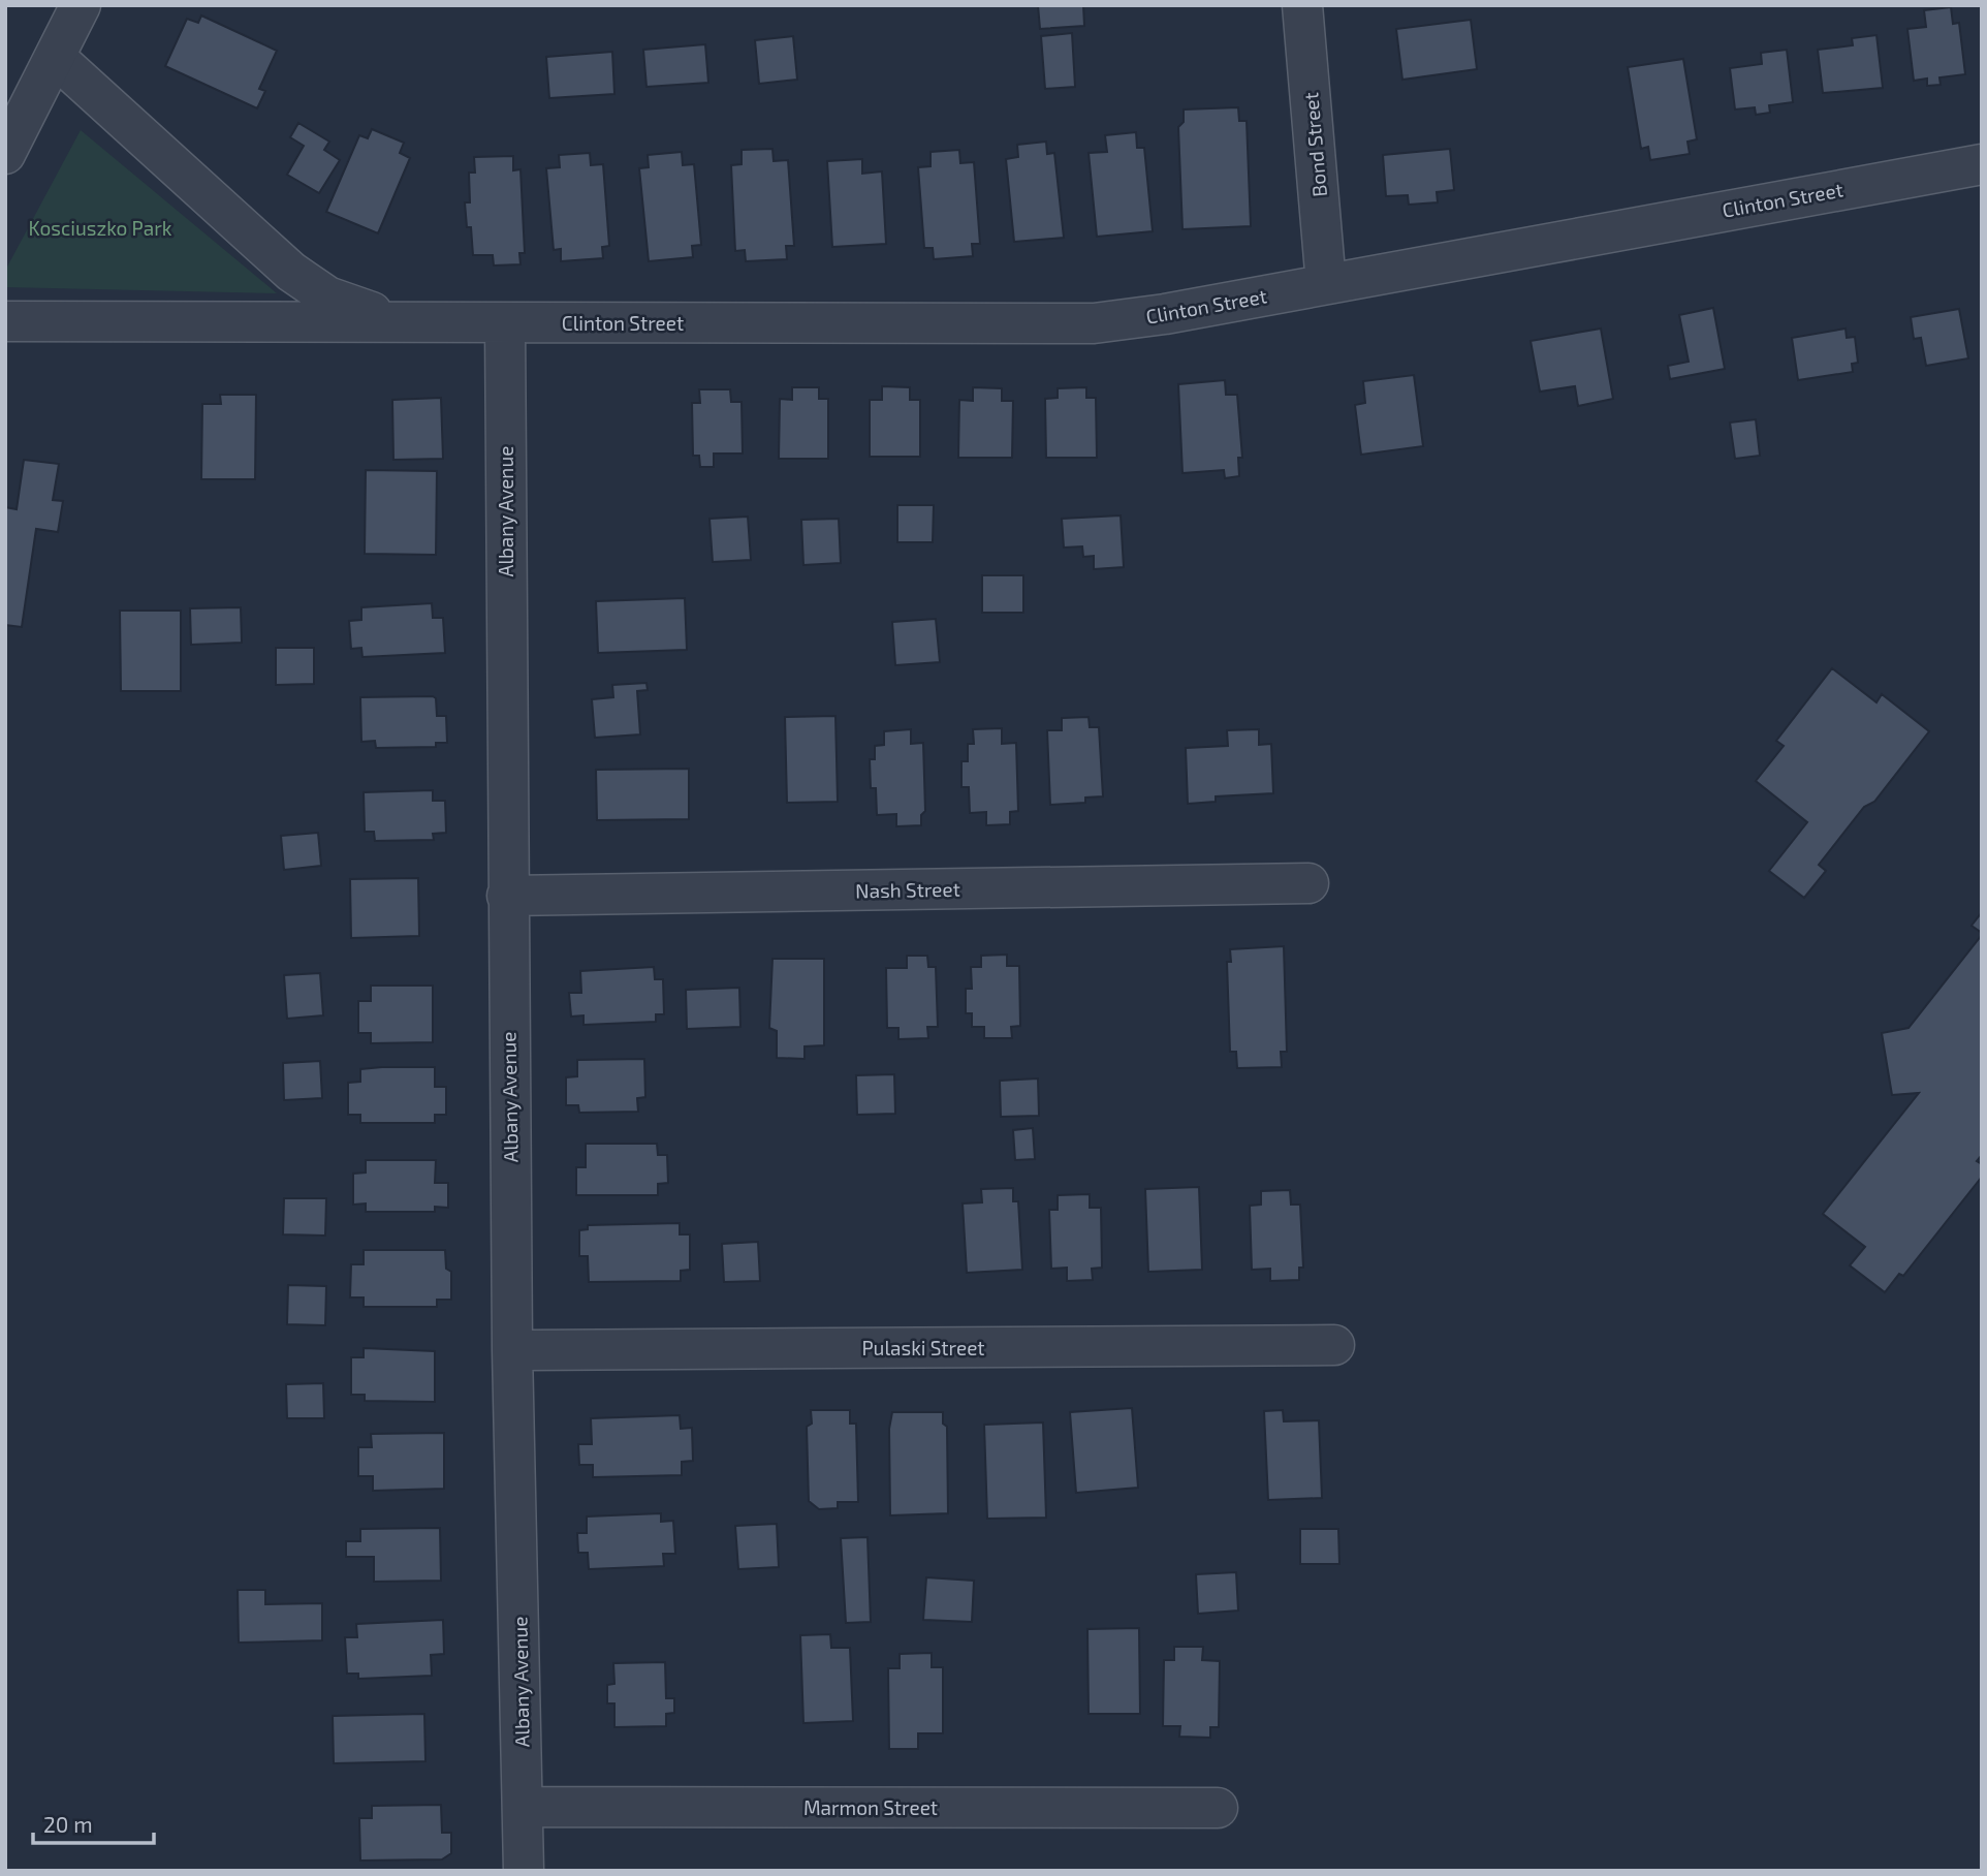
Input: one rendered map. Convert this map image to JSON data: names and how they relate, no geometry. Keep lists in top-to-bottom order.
{
  "streets": {
    "street": [
      "Bond Street",
      "Clinton Street",
      "Albany Avenue",
      "Nash Street",
      "Pulaski Street",
      "Marmon Street"
    ]
  },
  "crossings": [
    ["Bond Street", "Clinton Street"],
    ["Clinton Street", "Albany Avenue"],
    ["Albany Avenue", "Nash Street"],
    ["Albany Avenue", "Pulaski Street"],
    ["Albany Avenue", "Marmon Street"]
  ],
  "parks": ["Kosciuszko Park"],
  "scale_bar": "20 m"
}
